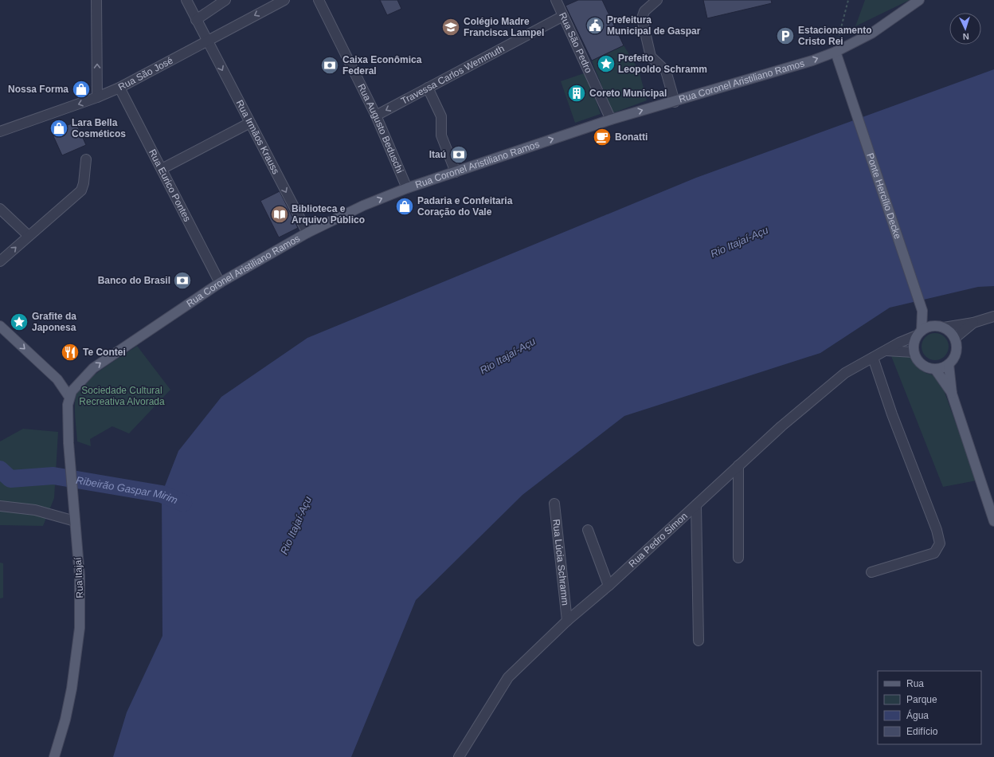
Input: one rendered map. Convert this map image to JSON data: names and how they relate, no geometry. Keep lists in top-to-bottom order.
{
  "streets": {
    "main road": ["Rua Coronel Aristiliano Ramos", "Ponte Hercílio Decke", "Rua Itajaí"],
    "street": [
      "Rua São Pedro",
      "Rua São José",
      "Travessa Carlos Wemmuth",
      "Rua Augusto Beduschi",
      "Rua Irmãos Krauss",
      "Rua Eurico Pontes",
      "Rua Pedro Simon",
      "Rua Lúcia Schramm"
    ]
  },
  "crossings": [
    ["Rua São Pedro", "Travessa Carlos Wemmuth"],
    ["Rua São Pedro", "Rua Coronel Aristiliano Ramos"],
    ["Rua São José", "Rua Irmãos Krauss"],
    ["Rua São José", "Rua Eurico Pontes"],
    ["Travessa Carlos Wemmuth", "Rua Augusto Beduschi"],
    ["Rua Coronel Aristiliano Ramos", "Rua Augusto Beduschi"],
    ["Rua Coronel Aristiliano Ramos", "Rua Irmãos Krauss"],
    ["Rua Coronel Aristiliano Ramos", "Rua Eurico Pontes"],
    ["Rua Coronel Aristiliano Ramos", "Ponte Hercílio Decke"],
    ["Rua Coronel Aristiliano Ramos", "Rua Itajaí"],
    ["Rua Pedro Simon", "Rua Lúcia Schramm"]
  ],
  "one_way": ["Rua São José", "Rua Coronel Aristiliano Ramos", "Rua Irmãos Krauss"],
  "water": ["Rio Itajaí-Açu", "Ribeirão Gaspar Mirim"],
  "parks": ["Sociedade Cultural Recreativa Alvorada"],
  "places": {
    "public building": ["Prefeitura Municipal de Gaspar"],
    "school or university": ["Colégio Madre Francisca Lampel"],
    "parking": ["Estacionamento Cristo Rei"],
    "place": ["Prefeito Leopoldo Schramm", "Grafite da Japonesa"],
    "bank": ["Caixa Econômica Federal", "Itaú", "Banco do Brasil"],
    "shop": ["Nossa Forma", "Lara Bella Cosméticos", "Padaria e Confeitaria Coração do Vale"],
    "building": ["Coreto Municipal"],
    "cafe": ["Bonatti"],
    "library": ["Biblioteca e Arquivo Público"],
    "restaurant": ["Te Contei"]
  },
  "legend": [
    "Rua",
    "Parque",
    "Água",
    "Edifício"
  ],
  "north": "bottom"
}
